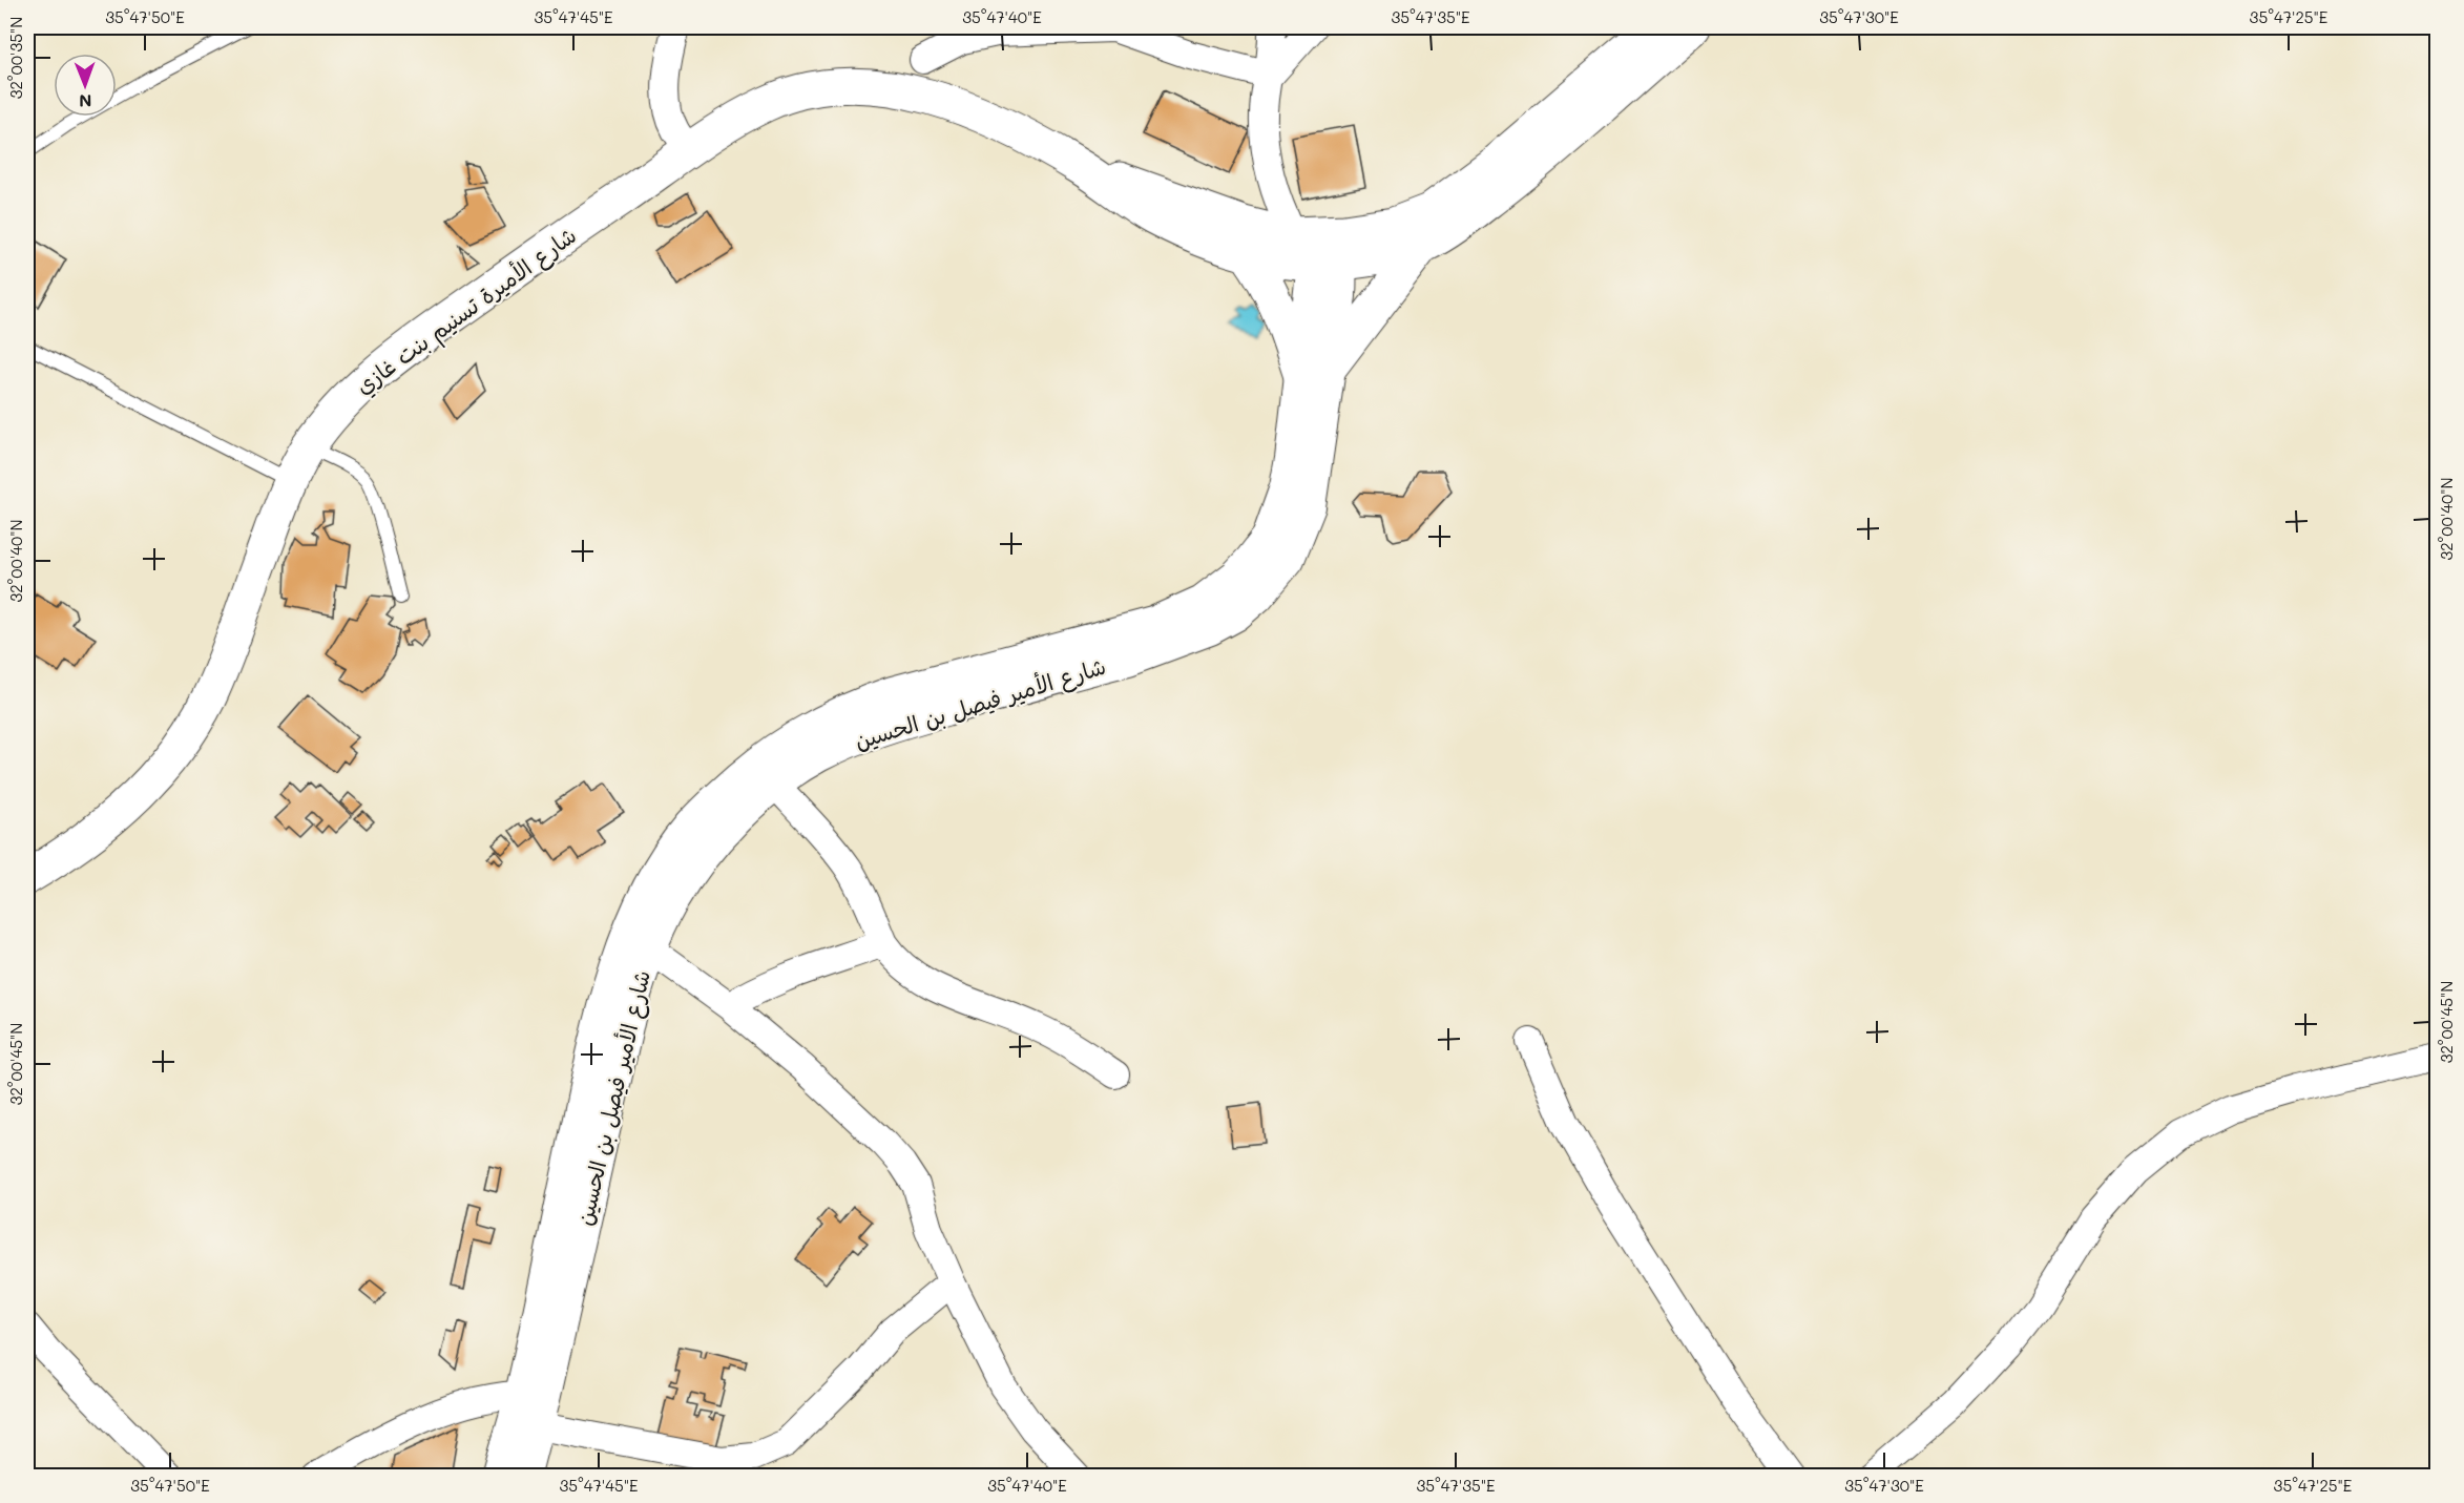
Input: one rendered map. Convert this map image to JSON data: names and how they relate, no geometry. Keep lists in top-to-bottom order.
{
  "streets": {
    "main road": ["شارع الأميرة تسنيم بنت غازي"],
    "street": ["شارع الأمير فيصل بن الحسين"]
  },
  "crossings": [
    ["شارع الأميرة تسنيم بنت غازي", "شارع الأمير فيصل بن الحسين"]
  ],
  "north": "bottom",
  "coordinates": [
    "35°47'50\"E",
    "35°47'45\"E",
    "35°47'40\"E",
    "35°47'35\"E",
    "35°47'30\"E",
    "35°47'25\"E",
    "32°00'35\"N",
    "32°00'40\"N",
    "32°00'45\"N"
  ]
}
